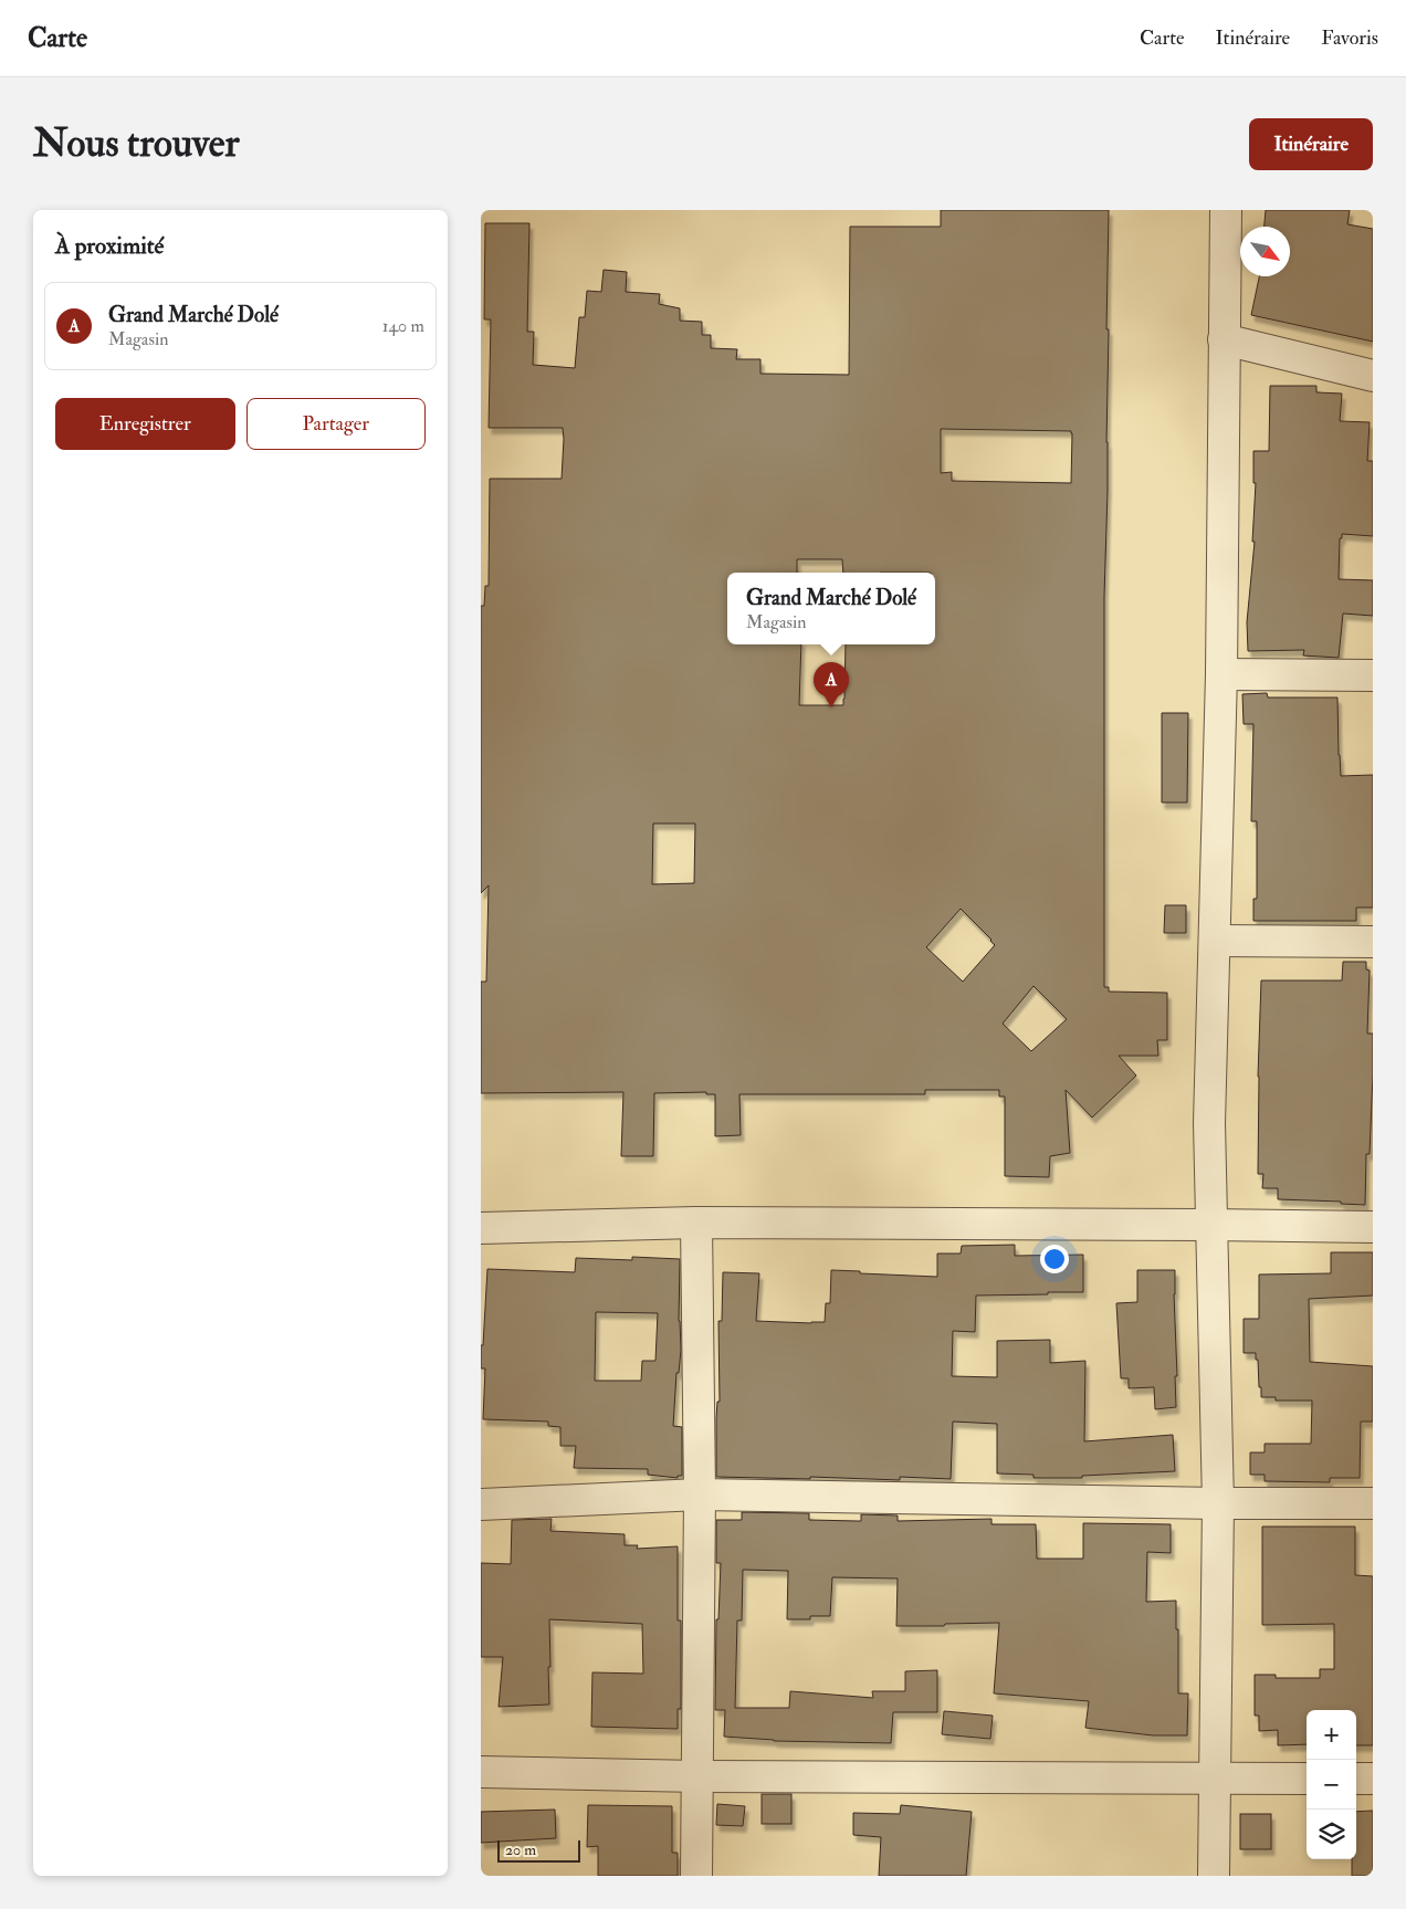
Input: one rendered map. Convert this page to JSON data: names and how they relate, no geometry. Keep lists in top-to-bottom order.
{
  "scale_bar": "20 m",
  "north": "bottom right",
  "page": {
    "header": "Carte",
    "nav": ["Carte", "Itinéraire", "Favoris"],
    "buttons": [
      "Itinéraire",
      ["Enregistrer", "Partager"]
    ],
    "title": "Nous trouver",
    "heading": "À proximité",
    "list": [
      {
        "mark": "A",
        "name": "Grand Marché Dolé",
        "note": "Magasin",
        "value": "140 m"
      }
    ],
    "popup": ["Grand Marché Dolé", "Magasin"],
    "pins": "A",
    "map_buttons": ["+", "−"],
    "scale": "20 m"
  }
}
